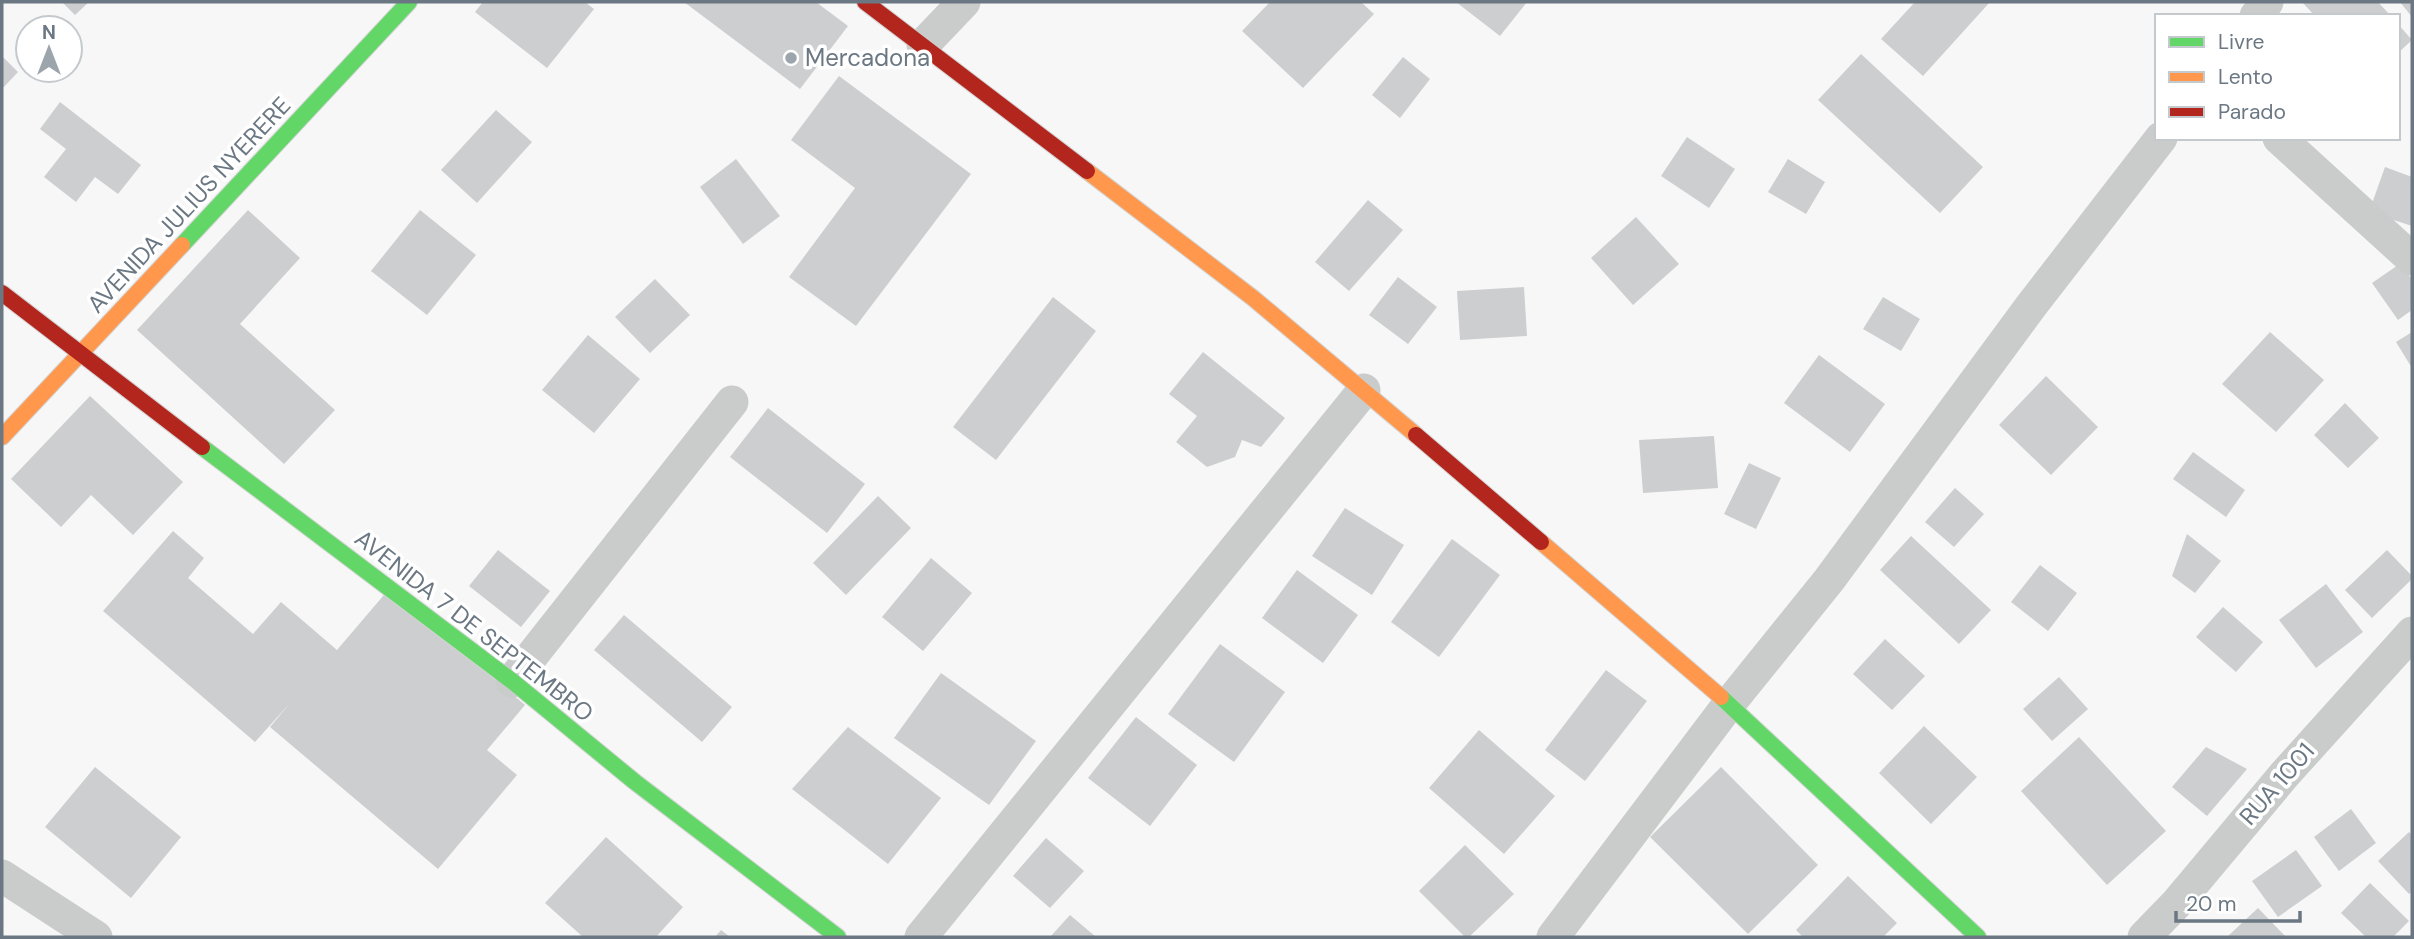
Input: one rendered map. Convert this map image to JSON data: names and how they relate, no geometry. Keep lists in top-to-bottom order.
{
  "streets": {
    "street": ["AVENIDA JULIUS NYERERE", "AVENIDA 7 DE SEPTEMBRO", "RUA 1001"]
  },
  "crossings": [
    ["AVENIDA JULIUS NYERERE", "AVENIDA 7 DE SEPTEMBRO"]
  ],
  "places": ["Mercadona"],
  "legend": ["Livre", "Lento", "Parado"],
  "scale_bar": "20 m",
  "north": "top"
}
